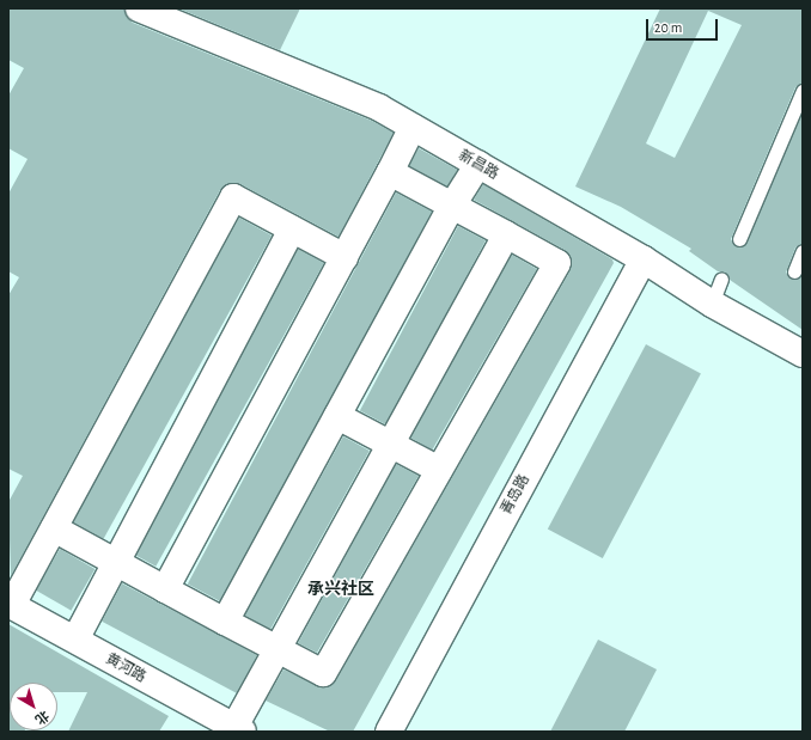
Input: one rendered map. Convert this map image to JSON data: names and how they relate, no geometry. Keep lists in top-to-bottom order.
{
  "streets": {
    "street": ["新昌路", "青岛路", "黄河路"]
  },
  "crossings": [
    ["新昌路", "青岛路"]
  ],
  "districts": ["承兴社区"],
  "scale_bar": "20 m",
  "north": "bottom right"
}
